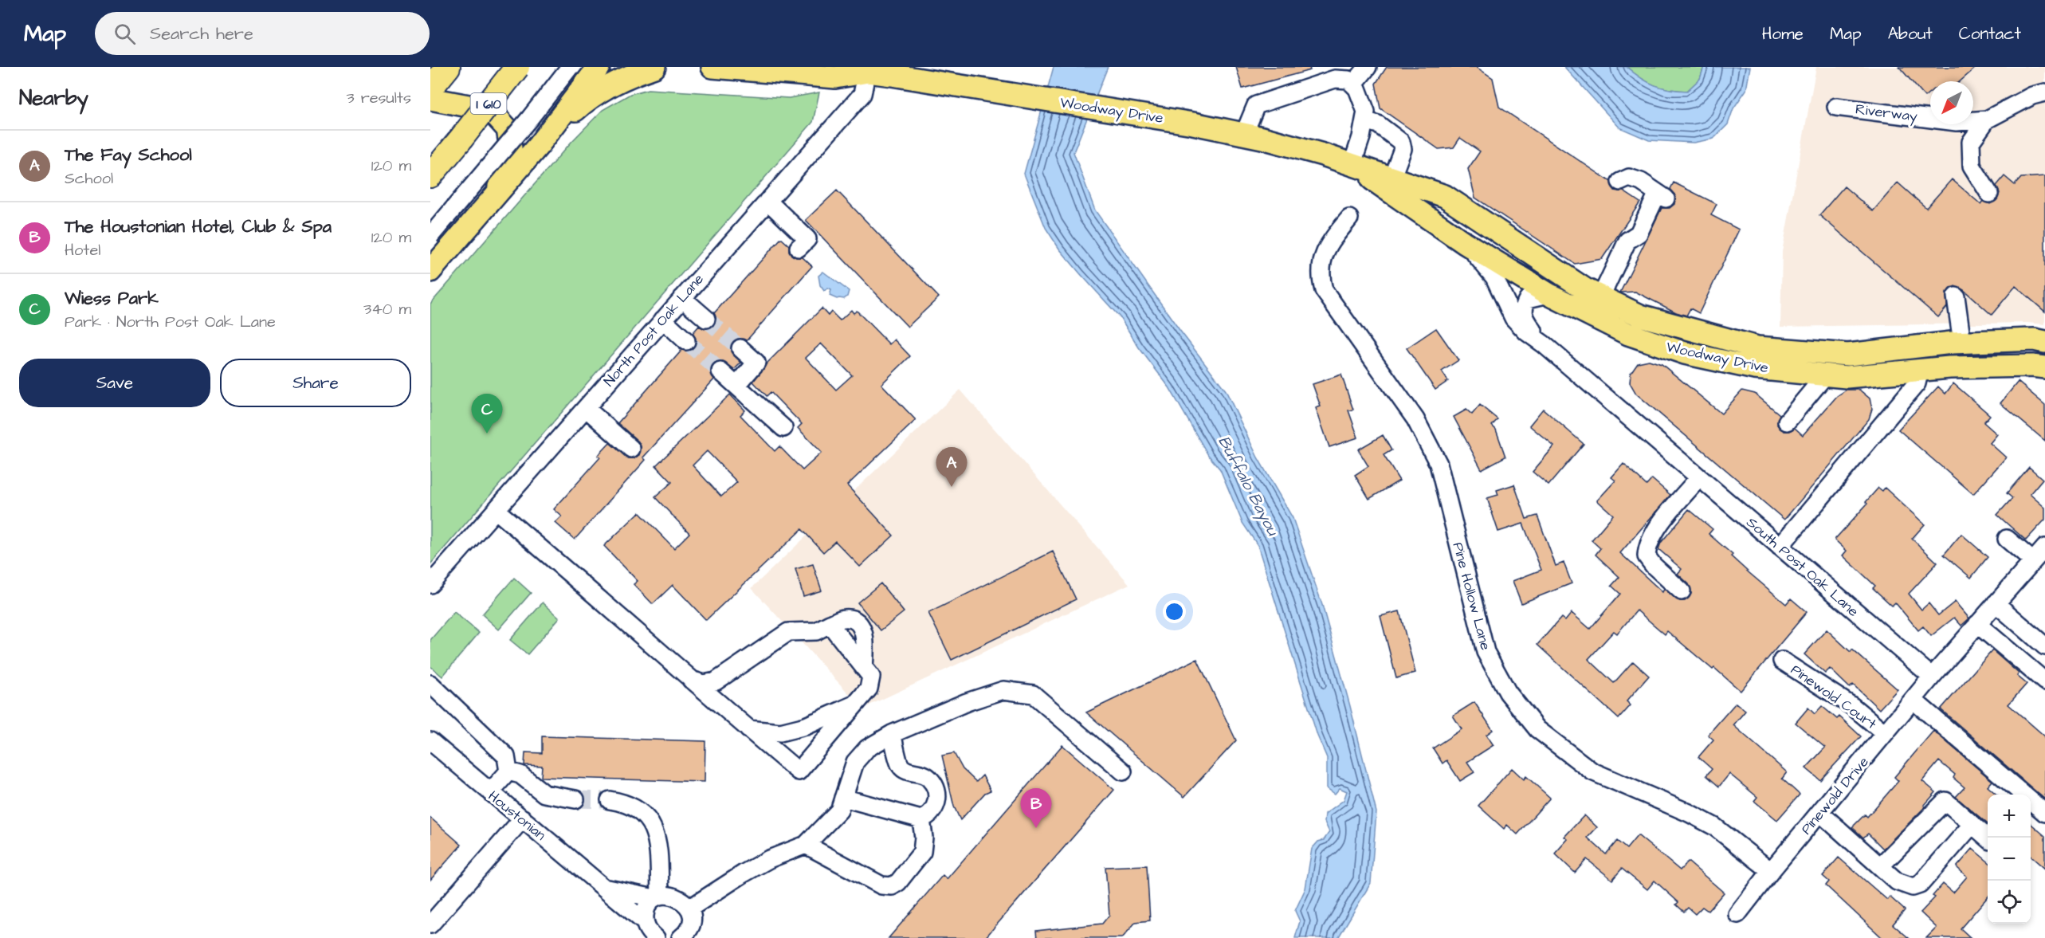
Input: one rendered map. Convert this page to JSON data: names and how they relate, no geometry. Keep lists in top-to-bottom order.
{
  "streets": {
    "highway": ["I 610"],
    "main road": ["Woodway Drive"],
    "street": [
      "Riverway",
      "North Post Oak Lane",
      "South Post Oak Lane",
      "Pine Hollow Lane",
      "Pinewold Court",
      "Pinewold Drive",
      "Houstonian"
    ]
  },
  "crossings": [
    ["Woodway Drive", "North Post Oak Lane"],
    ["Woodway Drive", "South Post Oak Lane"],
    ["South Post Oak Lane", "Pinewold Drive"],
    ["Pine Hollow Lane", "Pinewold Drive"],
    ["Pinewold Court", "Pinewold Drive"]
  ],
  "water": ["Buffalo Bayou"],
  "north": "bottom left",
  "page": {
    "header": "Map",
    "search": "Search here",
    "nav": [
      "Home",
      "Map",
      "About",
      "Contact"
    ],
    "heading": ["Nearby", "3 results"],
    "list": [
      {
        "mark": "A",
        "name": "The Fay School",
        "note": "School",
        "value": "120 m"
      },
      {
        "mark": "B",
        "name": "The Houstonian Hotel, Club & Spa",
        "note": "Hotel",
        "value": "120 m"
      },
      {
        "mark": "C",
        "name": "Wiess Park",
        "note": "Park · North Post Oak Lane",
        "value": "340 m"
      }
    ],
    "buttons": ["Save", "Share"],
    "pins": ["C", "A", "B"],
    "map_buttons": ["+", "−"]
  }
}
